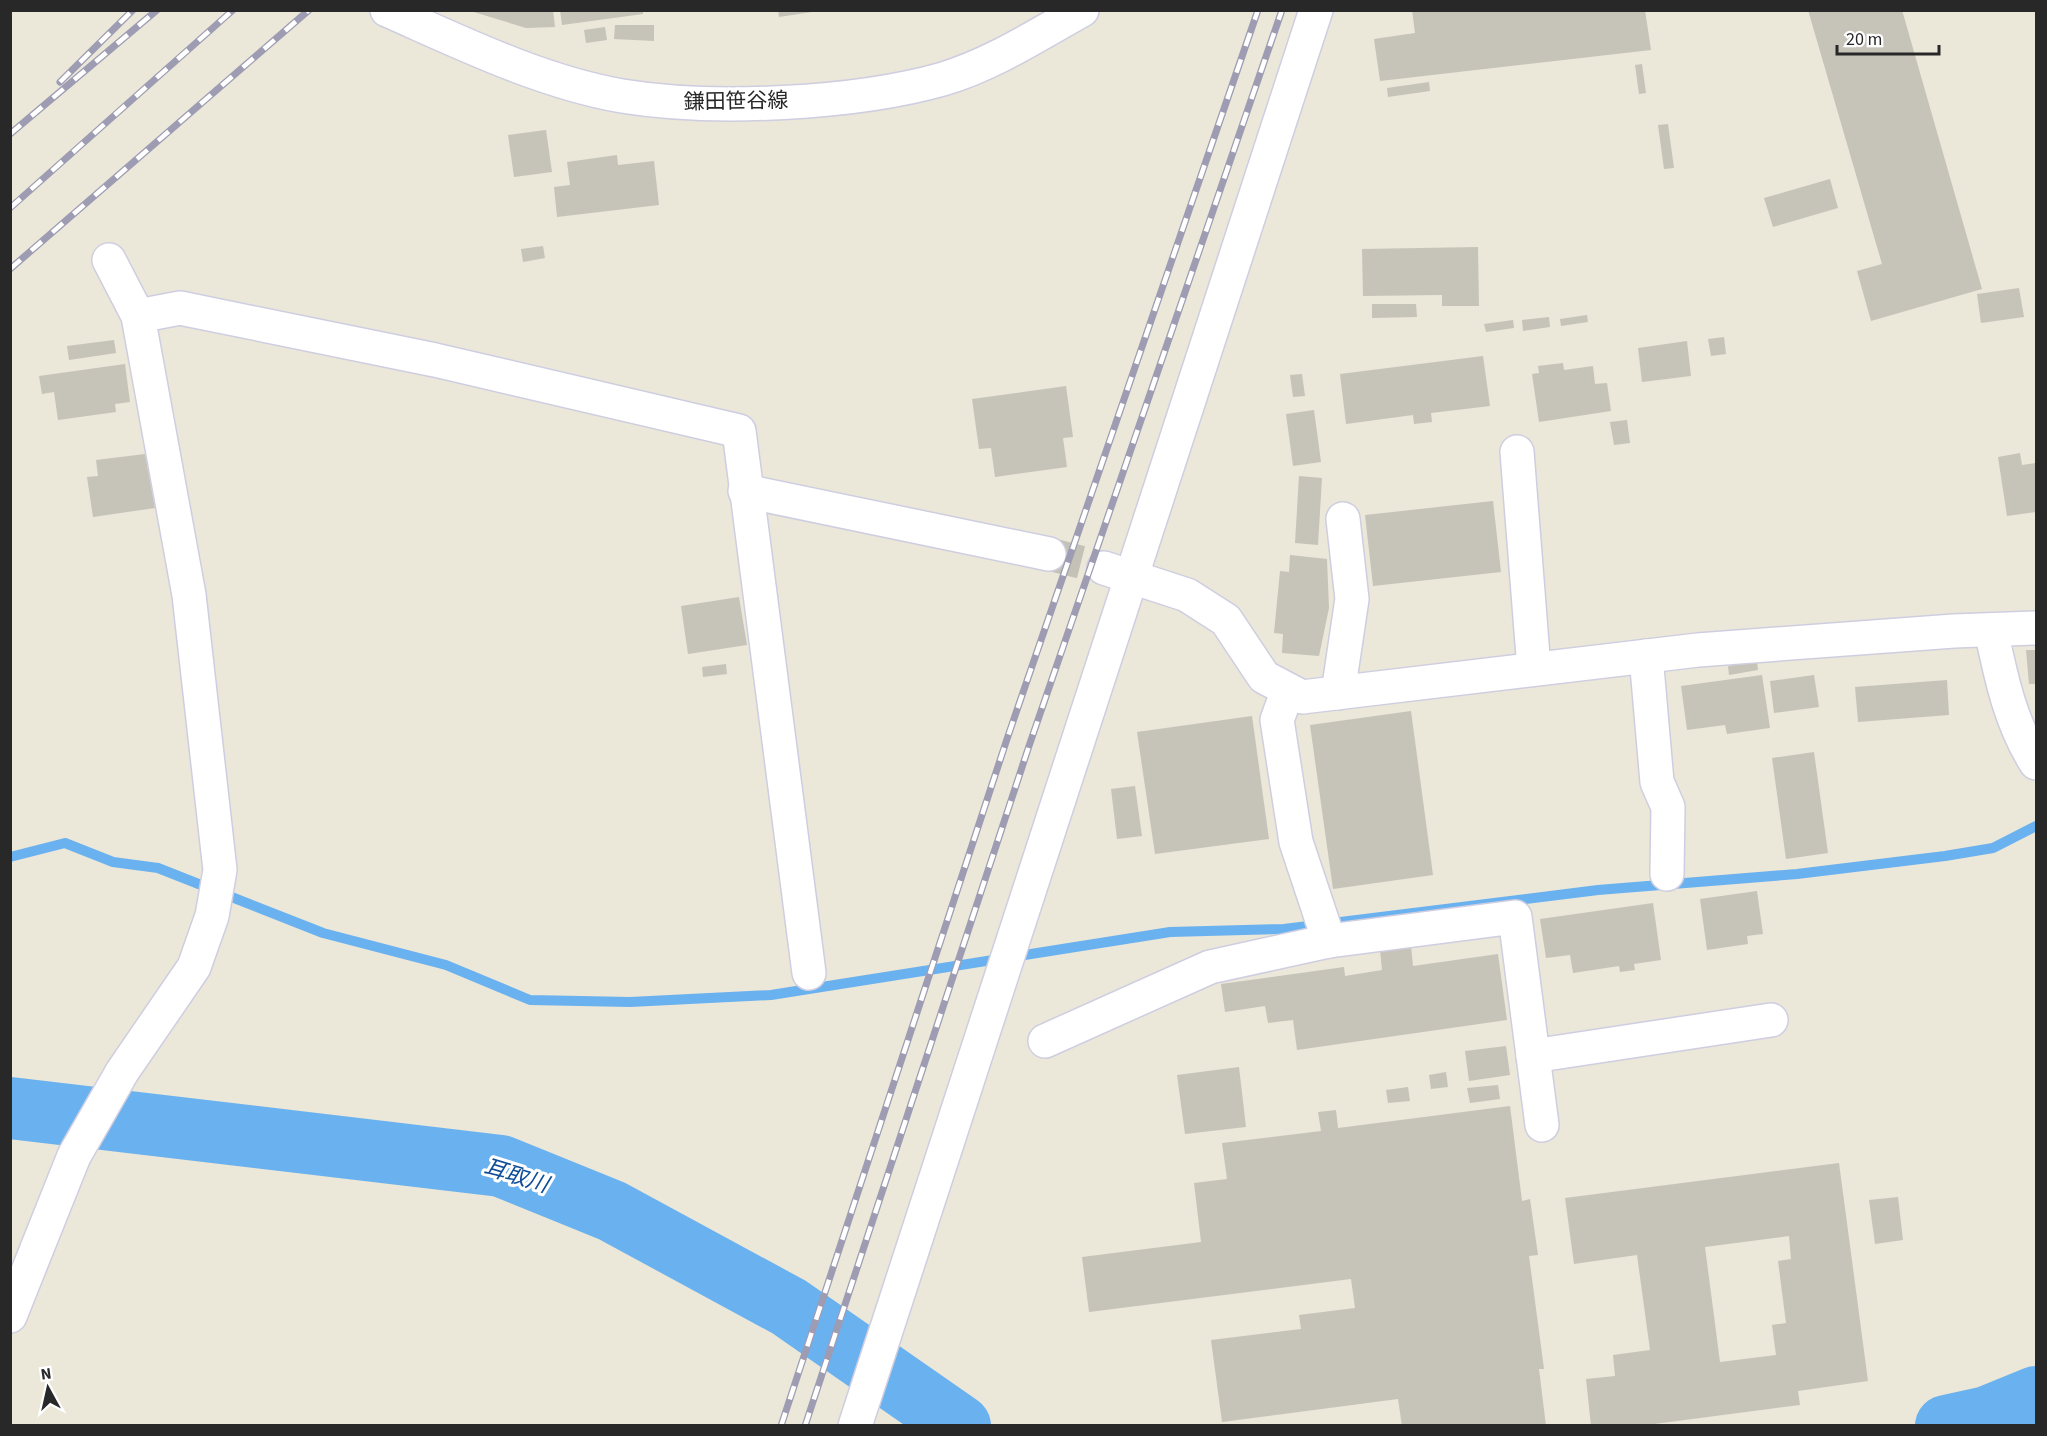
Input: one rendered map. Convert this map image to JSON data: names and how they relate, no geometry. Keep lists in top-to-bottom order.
{
  "streets": {
    "street": ["鎌田笹谷線"]
  },
  "water": ["耳取川"],
  "scale_bar": "20 m",
  "north": "top"
}
